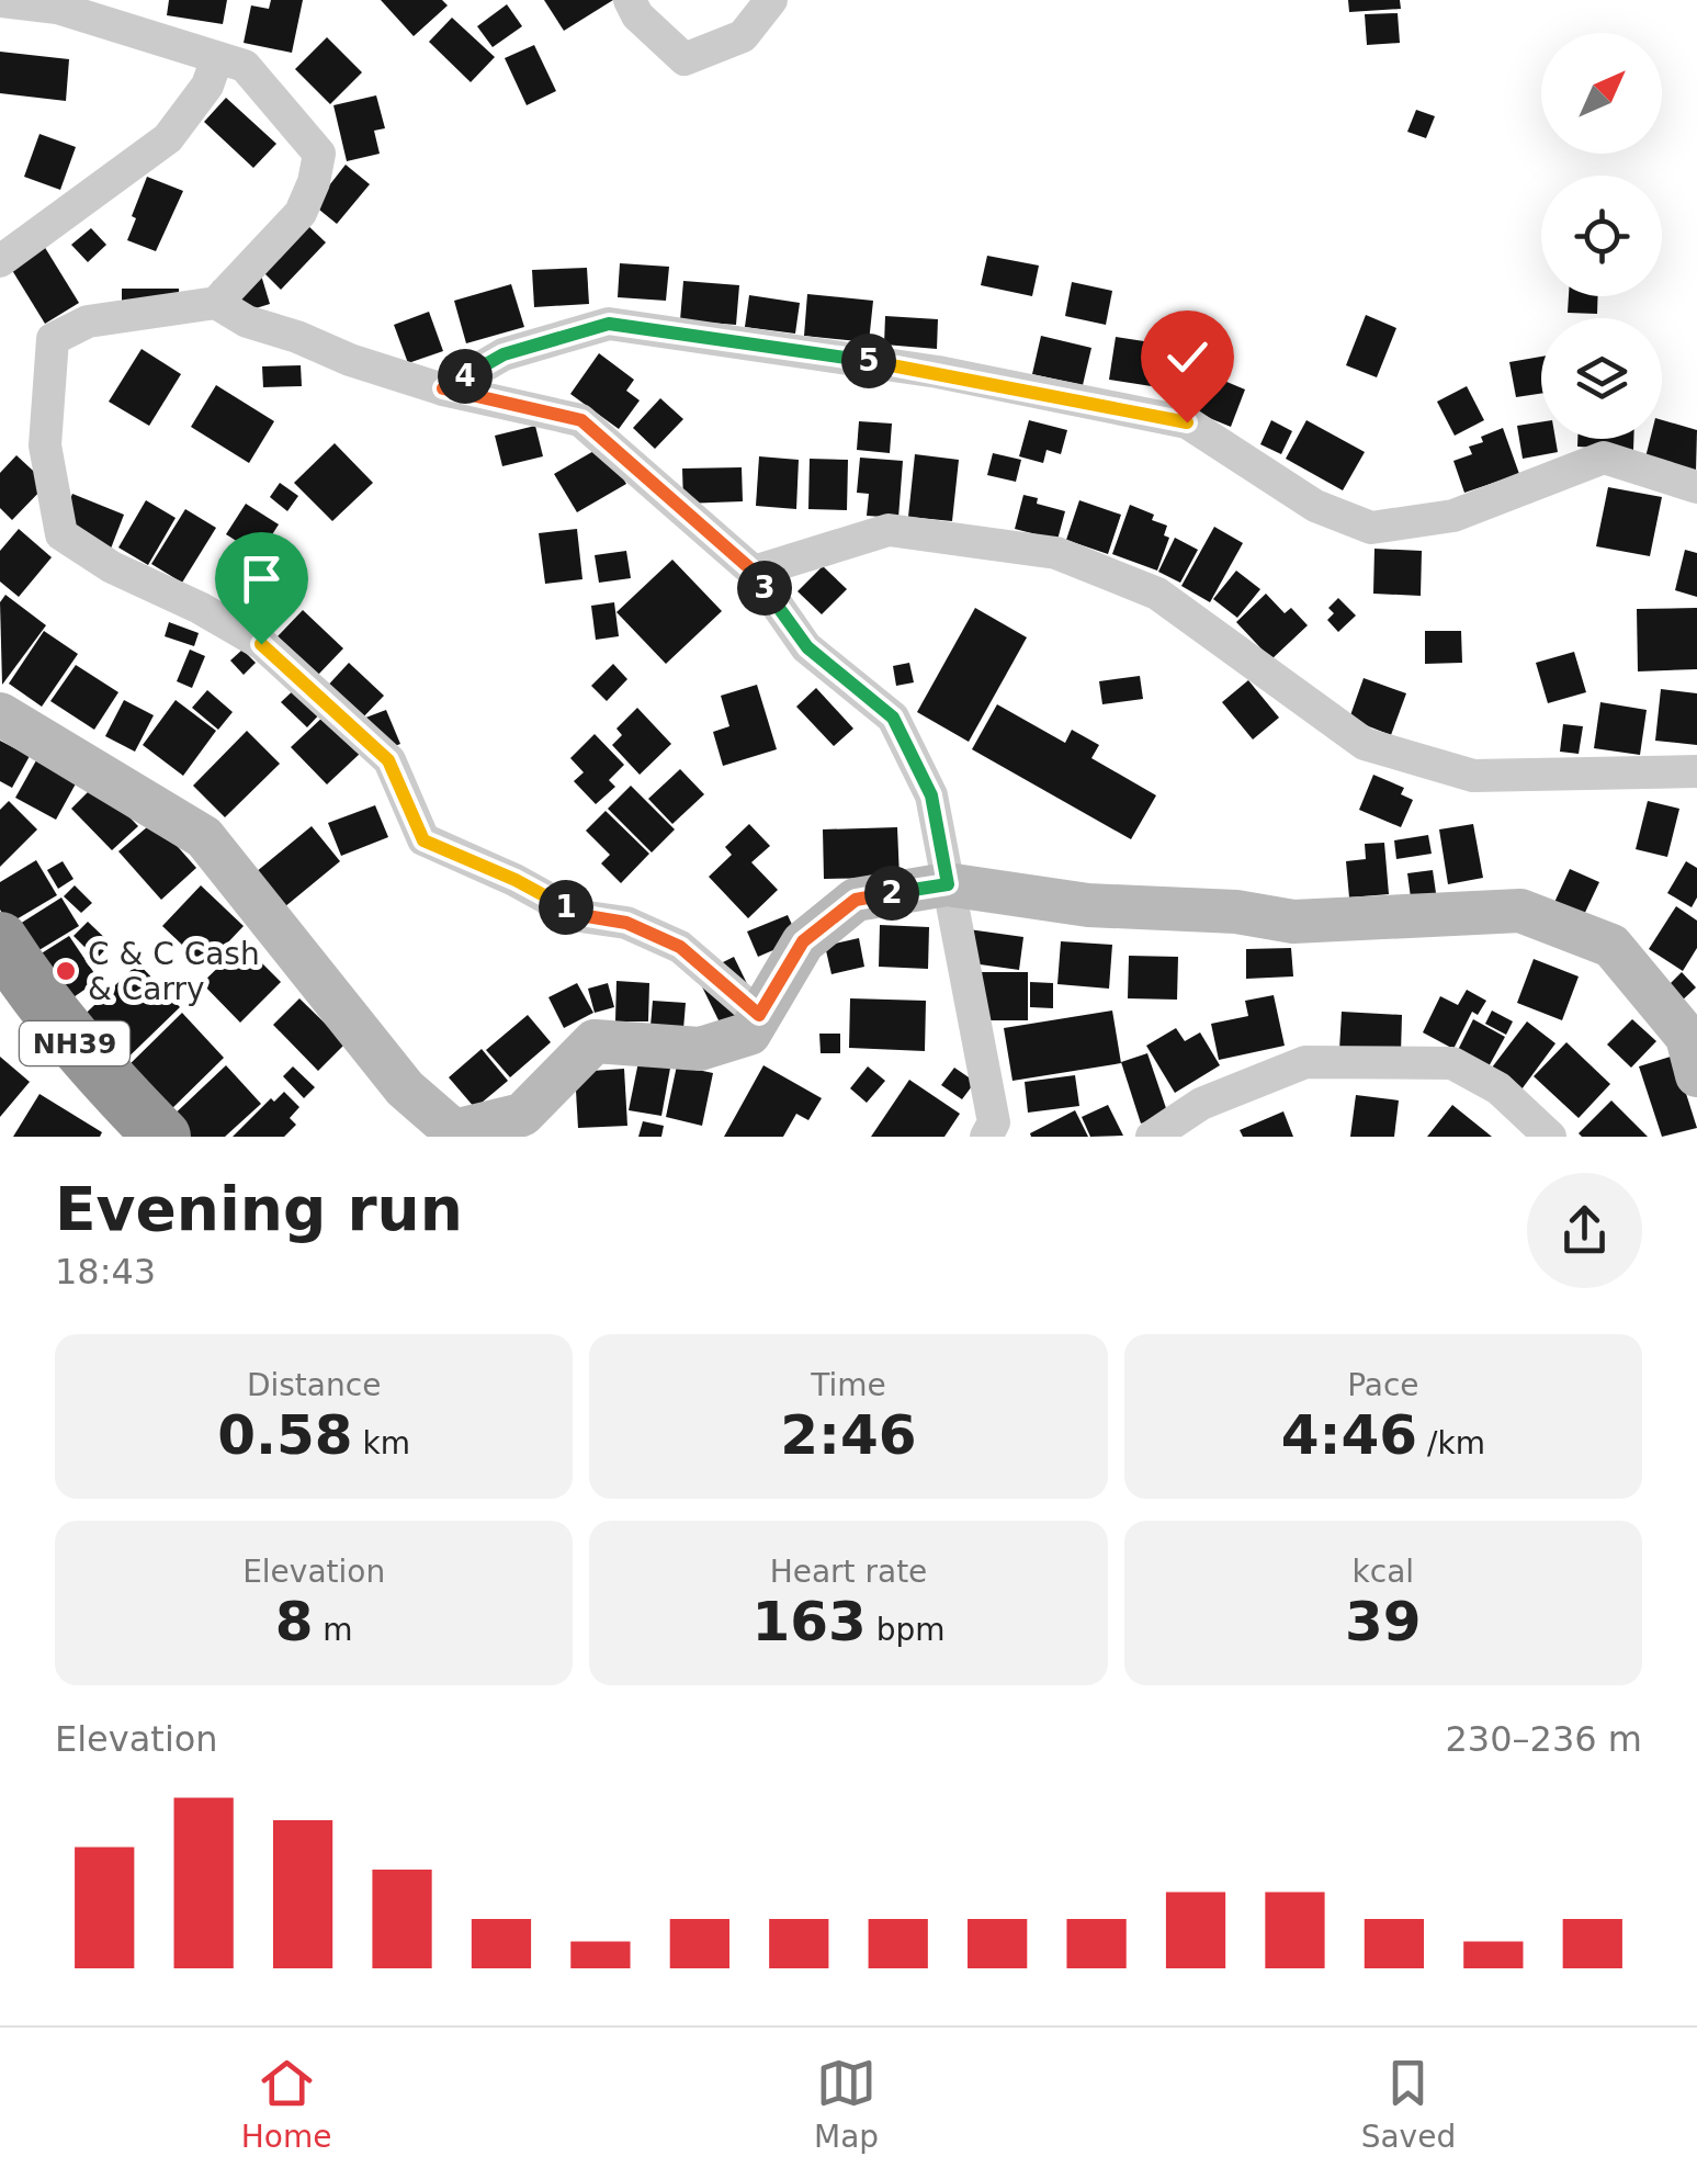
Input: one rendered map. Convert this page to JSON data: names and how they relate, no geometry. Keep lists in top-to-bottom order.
{
  "streets": {
    "highway": ["NH39"]
  },
  "places": ["C & C Cash & Carry"],
  "north": "top right",
  "page": {
    "pins": [
      "5",
      "4",
      "3",
      "2",
      "1"
    ],
    "heading": ["Evening run", "18:43"],
    "stats": [
      ["Distance", "0.58 km"],
      ["Time", "2:46"],
      ["Pace", "4:46 /km"],
      ["Elevation", "8 m"],
      ["Heart rate", "163 bpm"],
      ["kcal", "39"]
    ],
    "chart": ["Elevation", "230–236 m"],
    "tabs": ["Home", "Map", "Saved"]
  }
}
